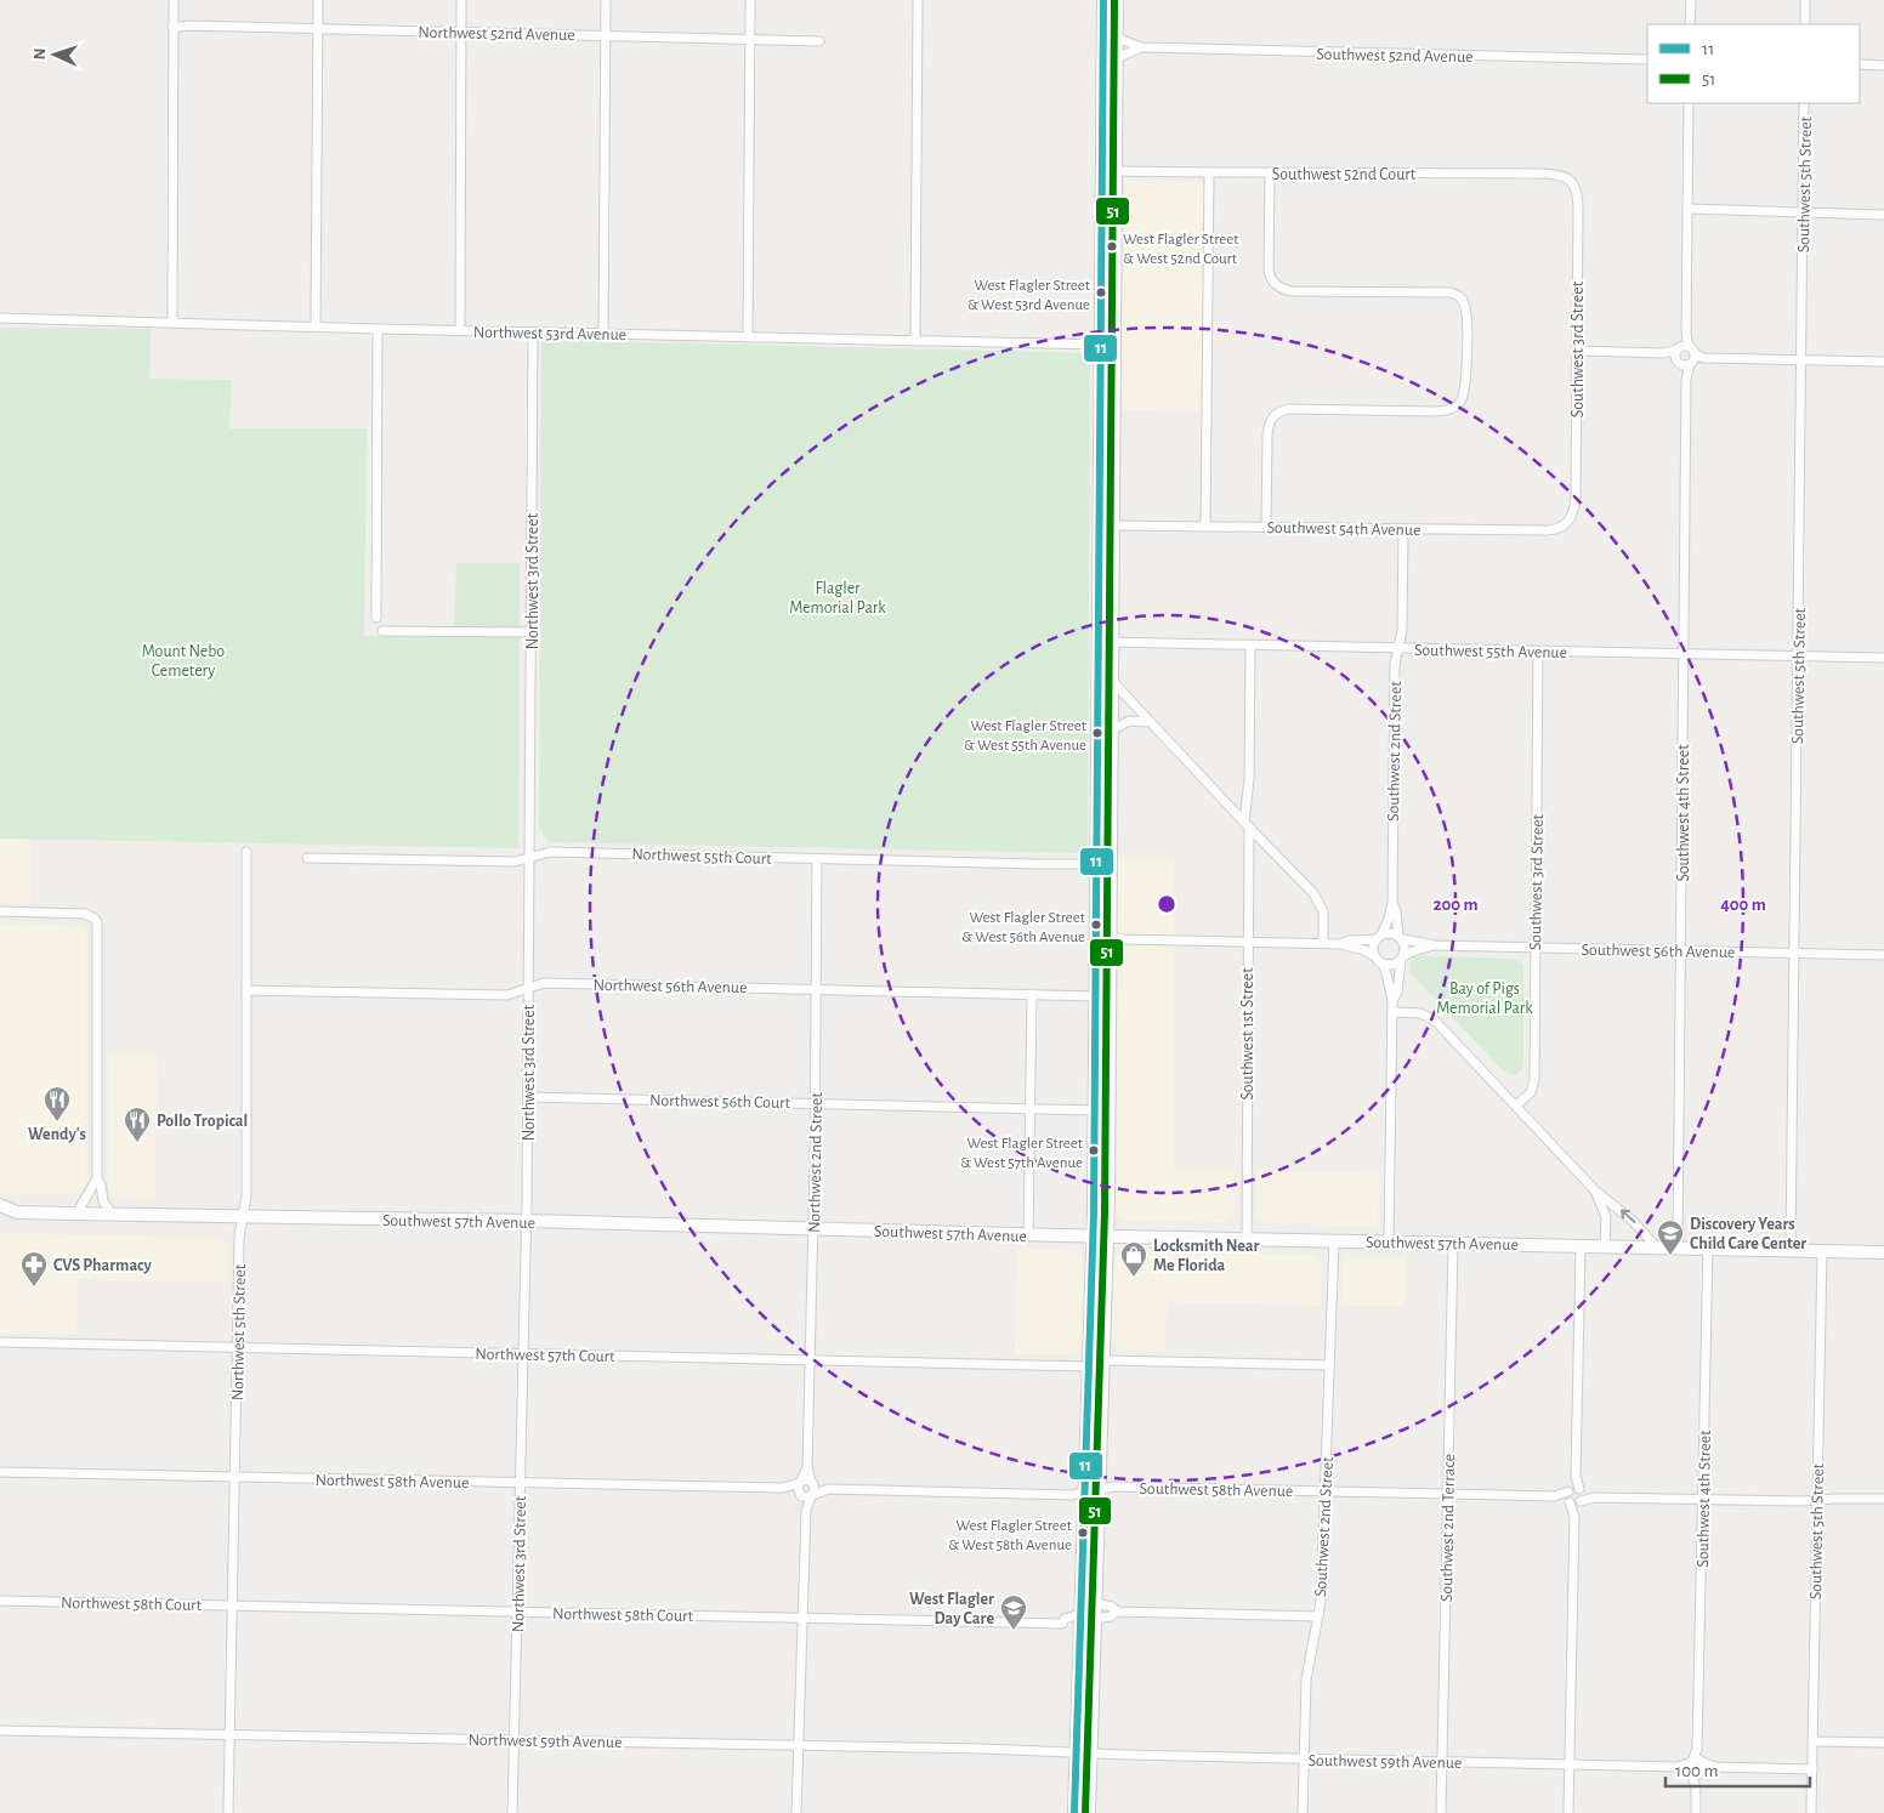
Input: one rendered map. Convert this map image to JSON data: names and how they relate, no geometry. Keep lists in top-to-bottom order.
{
  "streets": {
    "main road": ["Southwest 57th Avenue"],
    "street": [
      "Northwest 52nd Avenue",
      "Southwest 52nd Avenue",
      "Southwest 52nd Court",
      "Southwest 5th Street",
      "Northwest 53rd Avenue",
      "Southwest 3rd Street",
      "Southwest 54th Avenue",
      "Northwest 3rd Street",
      "Southwest 55th Avenue",
      "Southwest 2nd Street",
      "Southwest 4th Street",
      "Northwest 55th Court",
      "Southwest 56th Avenue",
      "Northwest 56th Avenue",
      "Southwest 1st Street",
      "Northwest 56th Court",
      "Northwest 2nd Street",
      "Northwest 5th Street",
      "Northwest 57th Court",
      "Northwest 58th Avenue",
      "Southwest 58th Avenue",
      "Southwest 2nd Terrace",
      "Northwest 58th Court",
      "Northwest 59th Avenue",
      "Southwest 59th Avenue"
    ]
  },
  "crossings": [
    ["Southwest 52nd Court", "Southwest 3rd Street"],
    ["Southwest 5th Street", "Southwest 55th Avenue"],
    ["Southwest 5th Street", "Southwest 56th Avenue"],
    ["Southwest 5th Street", "Southwest 57th Avenue"],
    ["Southwest 5th Street", "Southwest 59th Avenue"],
    ["Northwest 53rd Avenue", "Northwest 3rd Street"],
    ["Southwest 3rd Street", "Southwest 54th Avenue"],
    ["Southwest 3rd Street", "Southwest 55th Avenue"],
    ["Southwest 3rd Street", "Southwest 56th Avenue"],
    ["Southwest 54th Avenue", "Southwest 2nd Street"],
    ["Northwest 3rd Street", "Northwest 55th Court"],
    ["Northwest 3rd Street", "Northwest 56th Avenue"],
    ["Northwest 3rd Street", "Northwest 56th Court"],
    ["Northwest 3rd Street", "Southwest 57th Avenue"],
    ["Northwest 3rd Street", "Northwest 57th Court"],
    ["Northwest 3rd Street", "Northwest 58th Avenue"],
    ["Northwest 3rd Street", "Northwest 58th Court"],
    ["Northwest 3rd Street", "Northwest 59th Avenue"],
    ["Southwest 55th Avenue", "Southwest 2nd Street"],
    ["Southwest 55th Avenue", "Southwest 4th Street"],
    ["Southwest 55th Avenue", "Southwest 1st Street"],
    ["Southwest 2nd Street", "Southwest 56th Avenue"],
    ["Southwest 2nd Street", "Southwest 57th Avenue"],
    ["Southwest 2nd Street", "Southwest 58th Avenue"],
    ["Southwest 2nd Street", "Southwest 59th Avenue"],
    ["Southwest 4th Street", "Southwest 56th Avenue"],
    ["Southwest 4th Street", "Southwest 57th Avenue"],
    ["Southwest 4th Street", "Southwest 59th Avenue"],
    ["Northwest 55th Court", "Northwest 2nd Street"],
    ["Northwest 56th Avenue", "Northwest 2nd Street"],
    ["Northwest 56th Avenue", "Northwest 5th Street"],
    ["Southwest 1st Street", "Southwest 57th Avenue"],
    ["Northwest 56th Court", "Northwest 2nd Street"],
    ["Northwest 2nd Street", "Southwest 57th Avenue"],
    ["Northwest 2nd Street", "Northwest 57th Court"],
    ["Northwest 2nd Street", "Northwest 58th Avenue"],
    ["Northwest 2nd Street", "Northwest 58th Court"],
    ["Northwest 2nd Street", "Northwest 59th Avenue"],
    ["Southwest 57th Avenue", "Northwest 5th Street"],
    ["Southwest 57th Avenue", "Southwest 2nd Terrace"],
    ["Northwest 5th Street", "Northwest 57th Court"],
    ["Northwest 5th Street", "Northwest 58th Avenue"],
    ["Northwest 5th Street", "Northwest 58th Court"],
    ["Northwest 5th Street", "Northwest 59th Avenue"],
    ["Southwest 58th Avenue", "Southwest 2nd Terrace"],
    ["Southwest 2nd Terrace", "Southwest 59th Avenue"],
    ["Northwest 59th Avenue", "Southwest 59th Avenue"]
  ],
  "parks": ["Flagler Memorial Park", "Mount Nebo Cemetery", "Bay of Pigs Memorial Park"],
  "places": {
    "other": [
      "West Flagler Street & West 52nd Court",
      "West Flagler Street & West 53rd Avenue",
      "West Flagler Street & West 55th Avenue",
      "West Flagler Street & West 56th Avenue",
      "West Flagler Street & West 57th Avenue",
      "West Flagler Street & West 58th Avenue"
    ],
    "restaurant": ["Wendy's", "Pollo Tropical"],
    "school or university": ["Discovery Years Child Care Center", "West Flagler Day Care"],
    "shop": ["Locksmith Near Me Florida"],
    "pharmacy": ["CVS Pharmacy"]
  },
  "lines": ["transit line 11", "transit line 51"],
  "legend": ["11", "51"],
  "scale_bar": "100 m",
  "north": "left",
  "rings": ["200 m", "400 m"]
}
